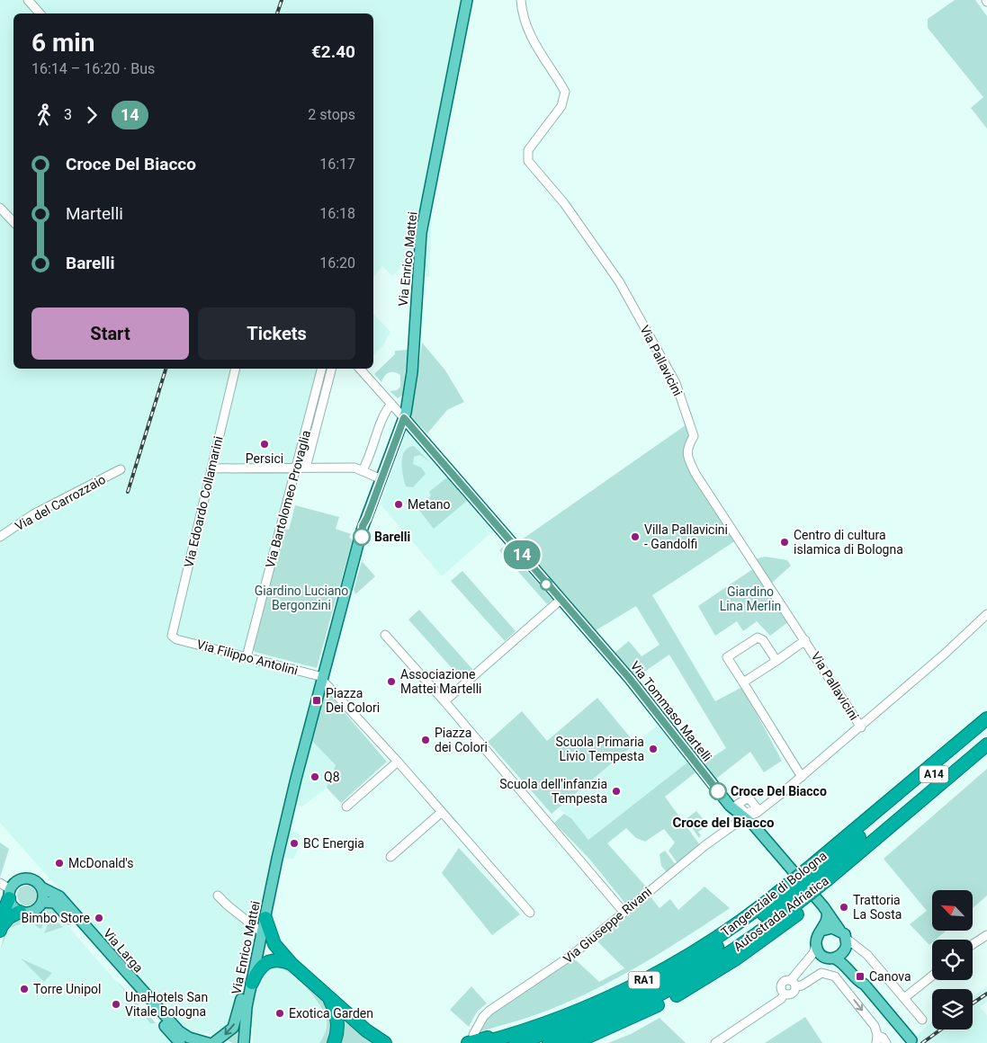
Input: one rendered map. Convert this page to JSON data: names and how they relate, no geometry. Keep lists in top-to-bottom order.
{
  "streets": {
    "highway": [
      "A14",
      "Tangenziale di Bologna",
      "Autostrada Adriatica",
      "RA1"
    ],
    "main road": ["Via Enrico Mattei", "Via Tommaso Martelli", "Via Larga"],
    "street": [
      "Via Pallavicini",
      "Via Bartolomeo Provaglia",
      "Via Edoardo Collamarini",
      "Via del Carrozzaio",
      "Via Filippo Antolini",
      "Via Giuseppe Rivani"
    ]
  },
  "crossings": [
    ["Via Enrico Mattei", "Via Filippo Antolini"],
    ["Via Enrico Mattei", "Via Tommaso Martelli"],
    ["Via Pallavicini", "Via Giuseppe Rivani"],
    ["Via Bartolomeo Provaglia", "Via Filippo Antolini"],
    ["Via Edoardo Collamarini", "Via Filippo Antolini"],
    ["Via Tommaso Martelli", "Via Giuseppe Rivani"],
    ["Tangenziale di Bologna", "Autostrada Adriatica"],
    ["Tangenziale di Bologna", "Via Giuseppe Rivani"]
  ],
  "districts": ["Croce del Biacco"],
  "parks": ["Giardino Luciano Bergonzini", "Giardino Lina Merlin"],
  "places": {
    "other": [
      "Persici",
      "Metano",
      "Barelli",
      "Villa Pallavicini - Gandolfi",
      "Centro di cultura islamica di Bologna",
      "Associazione Mattei Martelli",
      "Piazza dei Colori",
      "Scuola Primaria Livio Tempesta",
      "Q8",
      "Scuola dell'infanzia Tempesta",
      "Croce Del Biacco",
      "BC Energia",
      "McDonald's",
      "Trattoria La Sosta",
      "Bimbo Store",
      "Torre Unipol",
      "UnaHotels San Vitale Bologna",
      "Exotica Garden"
    ],
    "transit": ["Piazza Dei Colori", "Canova"]
  },
  "lines": ["bus line 14"],
  "north": "top left",
  "page": {
    "on_map": "14",
    "heading": ["6 min", "16:14 – 16:20 · Bus", "€2.40"],
    "legs": ["3", "14", "2 stops"],
    "list": [
      {
        "name": "Croce Del Biacco",
        "value": "16:17"
      },
      {
        "name": "Martelli",
        "value": "16:18"
      },
      {
        "name": "Barelli",
        "value": "16:20"
      }
    ],
    "buttons": ["Start", "Tickets"]
  }
}
